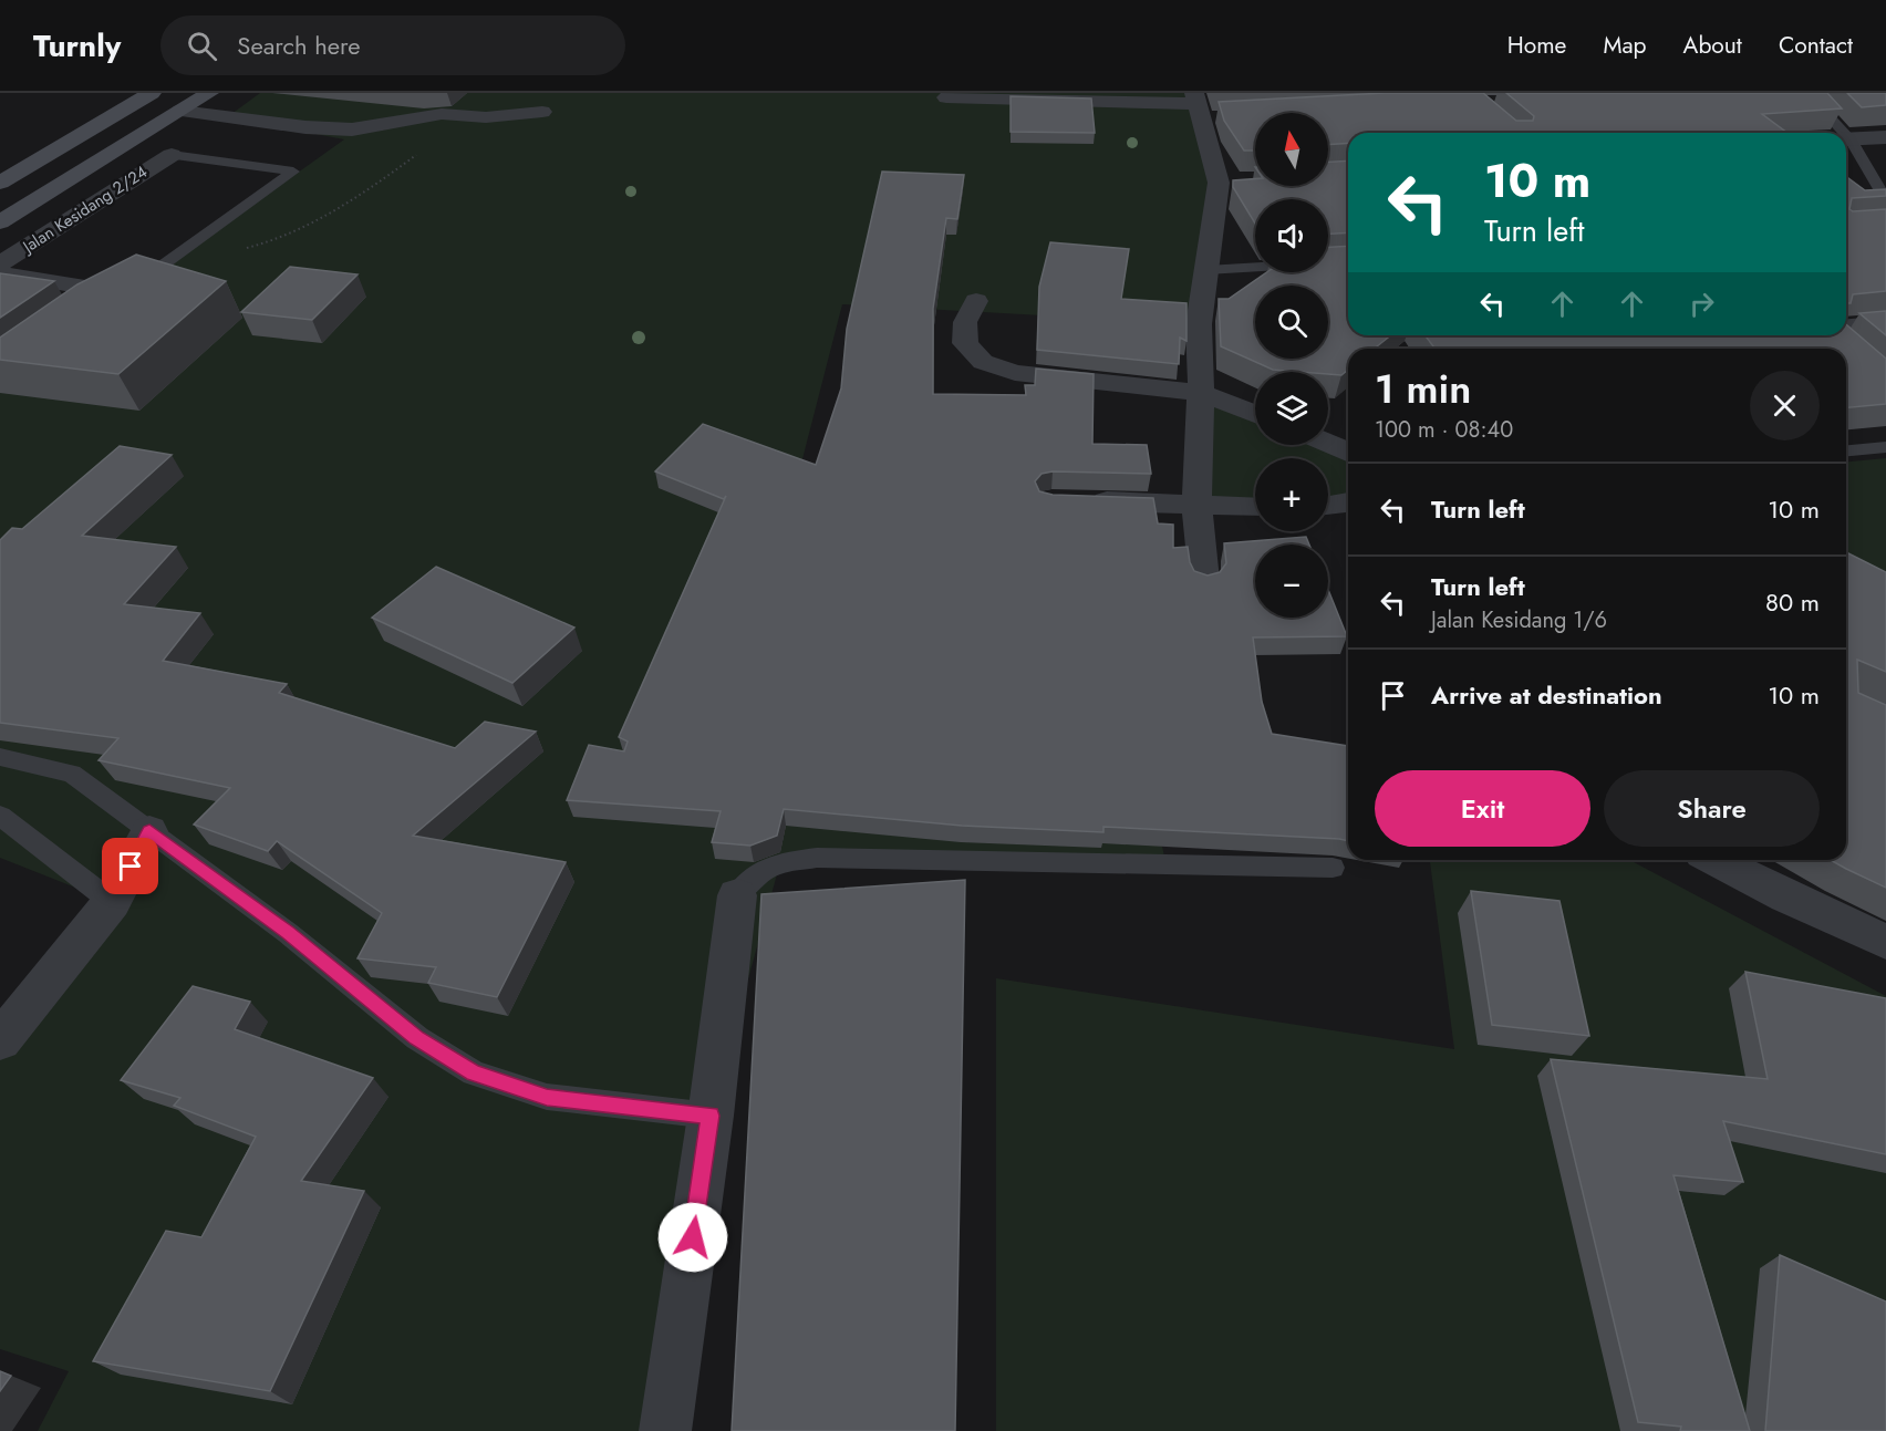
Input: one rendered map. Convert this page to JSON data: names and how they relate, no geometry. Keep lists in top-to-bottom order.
{
  "streets": {
    "street": ["Jalan Kesidang 2/24"]
  },
  "north": "top",
  "page": {
    "header": "Turnly",
    "search": "Search here",
    "nav": [
      "Home",
      "Map",
      "About",
      "Contact"
    ],
    "map_buttons": ["+", "−"],
    "turn": ["10 m", "Turn left"],
    "heading": ["1 min", "100 m · 08:40"],
    "list": [
      {
        "name": "Turn left",
        "value": "10 m"
      },
      {
        "name": "Turn left",
        "note": "Jalan Kesidang 1/6",
        "value": "80 m"
      },
      {
        "name": "Arrive at destination",
        "value": "10 m"
      }
    ],
    "buttons": ["Exit", "Share"]
  }
}
